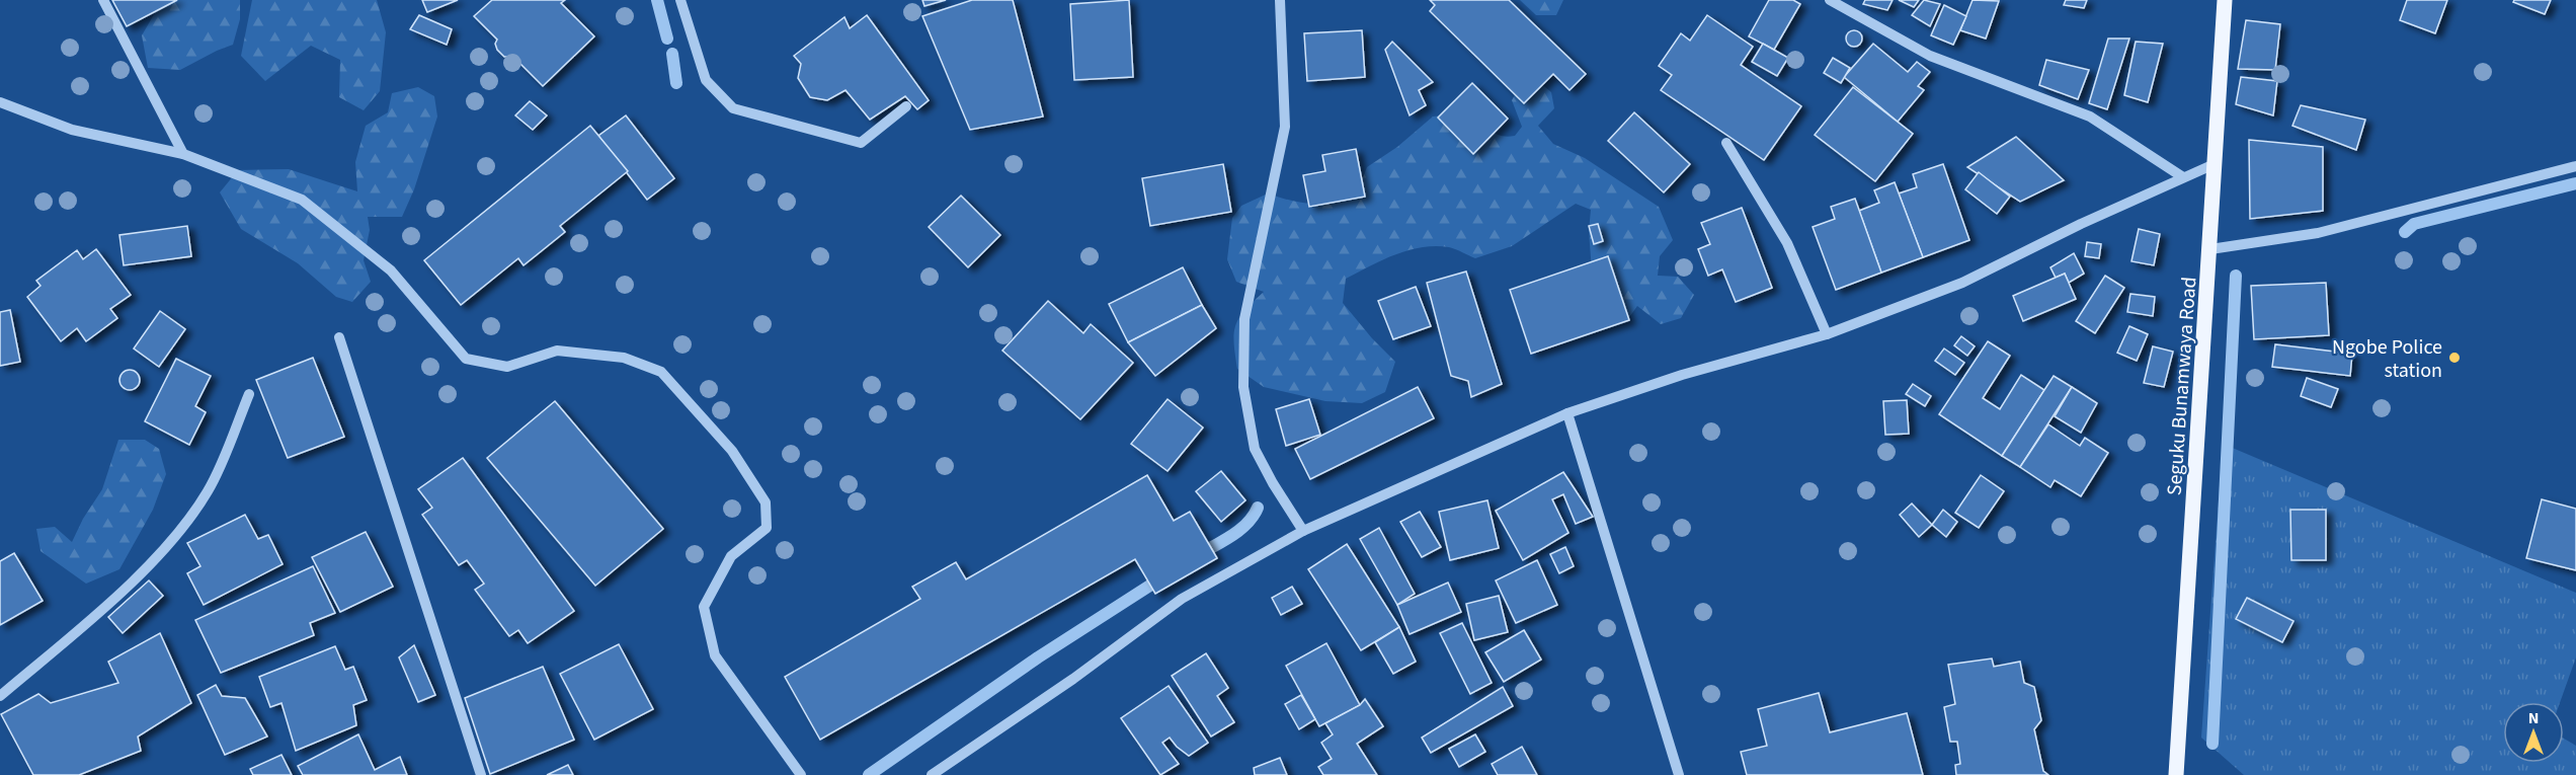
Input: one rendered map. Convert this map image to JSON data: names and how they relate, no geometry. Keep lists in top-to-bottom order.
{
  "streets": {
    "main road": ["Seguku Bunamwaya Road"]
  },
  "places": ["Ngobe Police station"],
  "north": "top"
}
